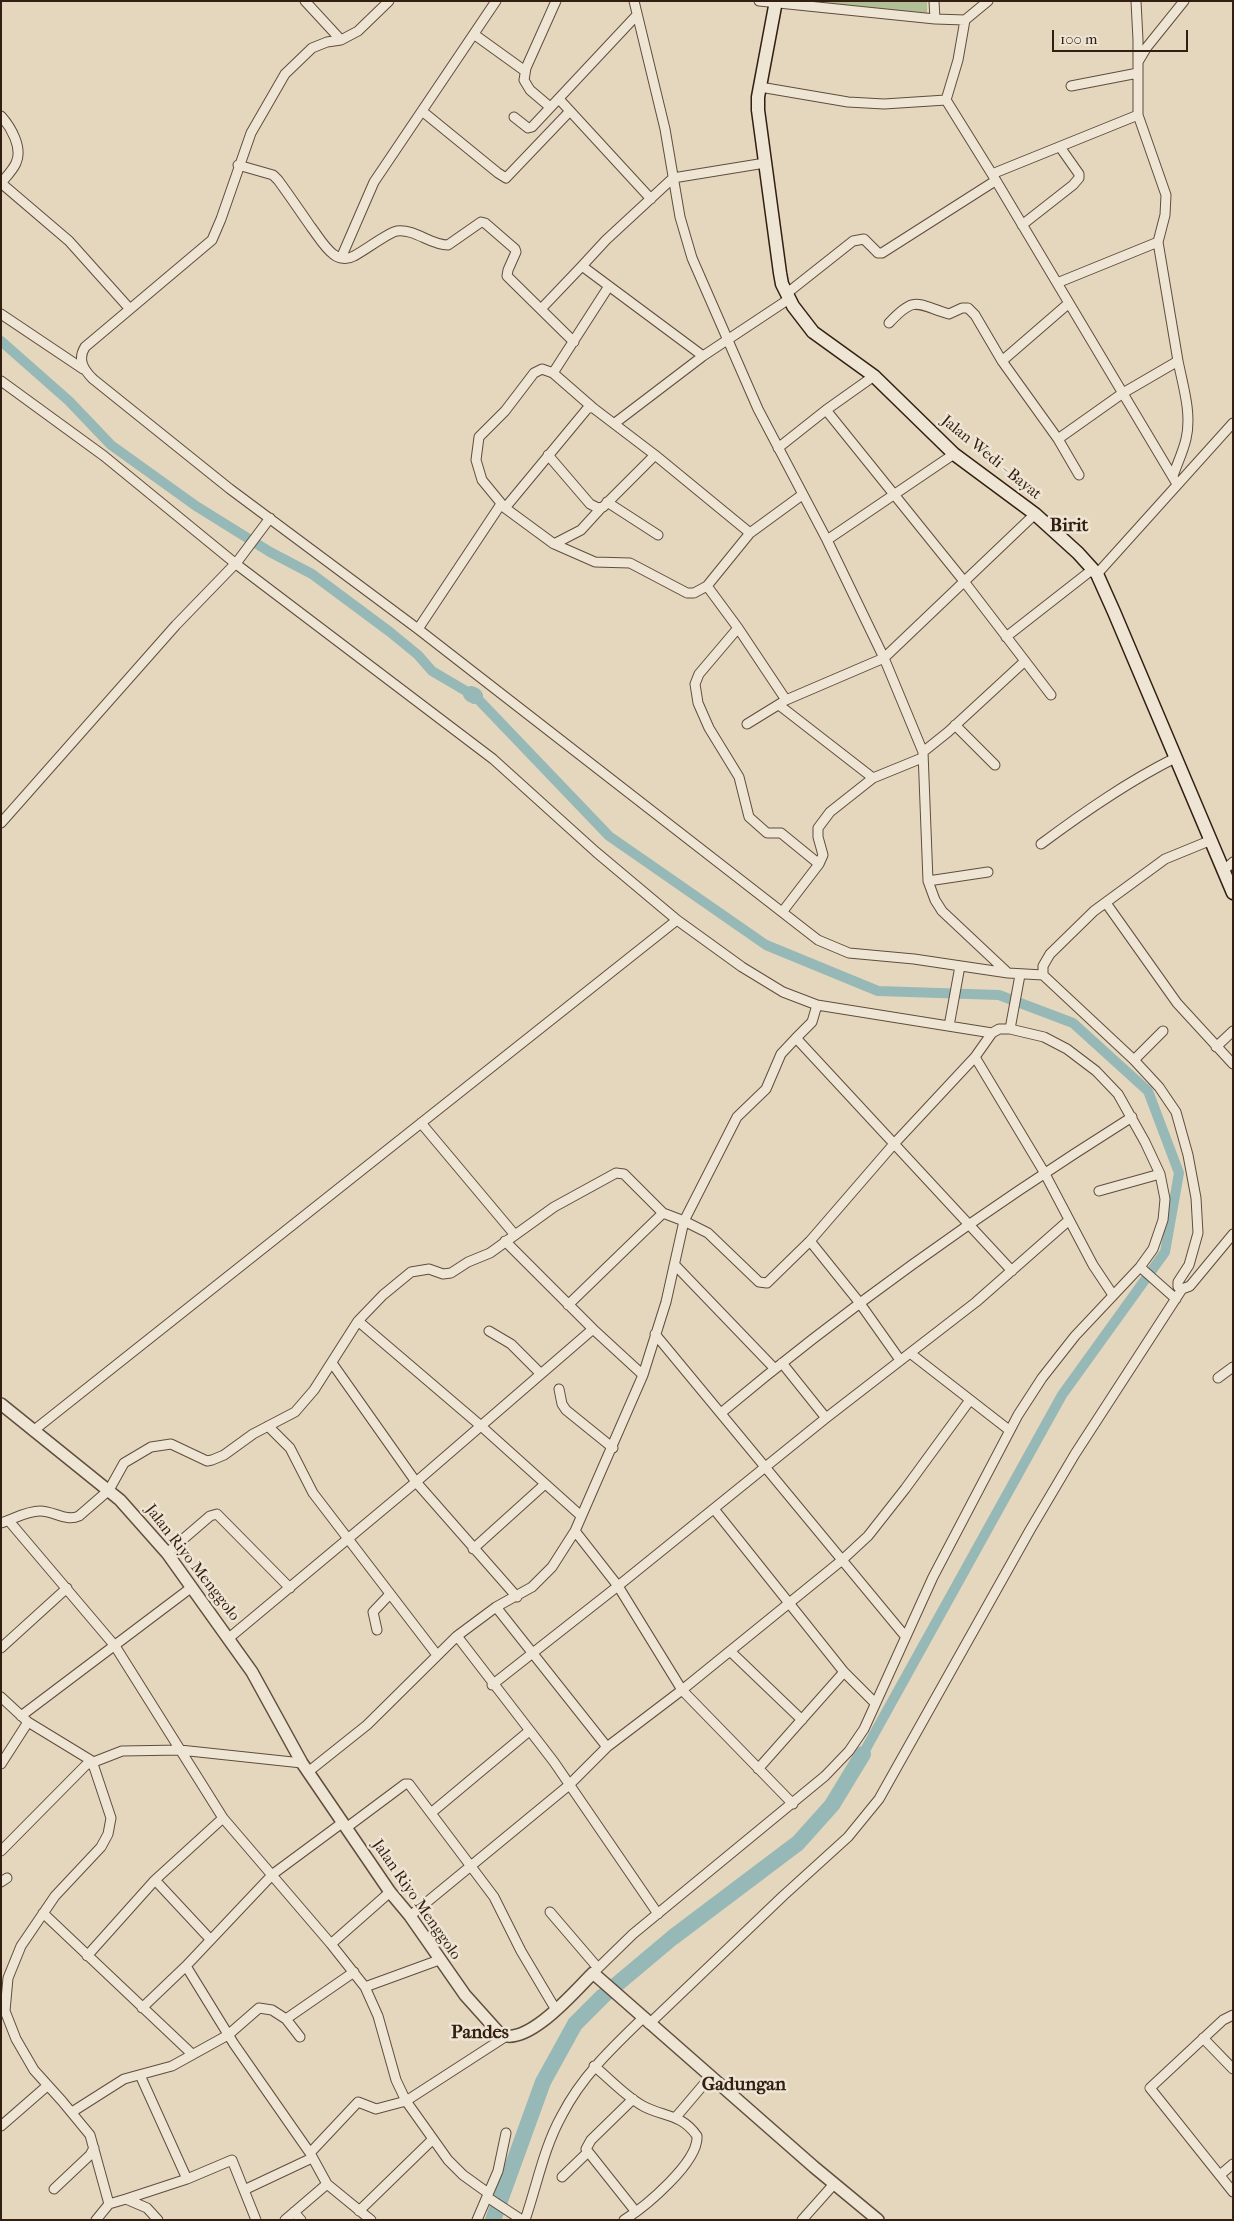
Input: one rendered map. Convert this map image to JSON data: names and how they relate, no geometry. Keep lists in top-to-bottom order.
{
  "streets": {
    "main road": ["Jalan Wedi - Bayat"],
    "street": ["Jalan Riyo Menggolo"]
  },
  "districts": ["Birit", "Pandes", "Gadungan"],
  "scale_bar": "100 m"
}
